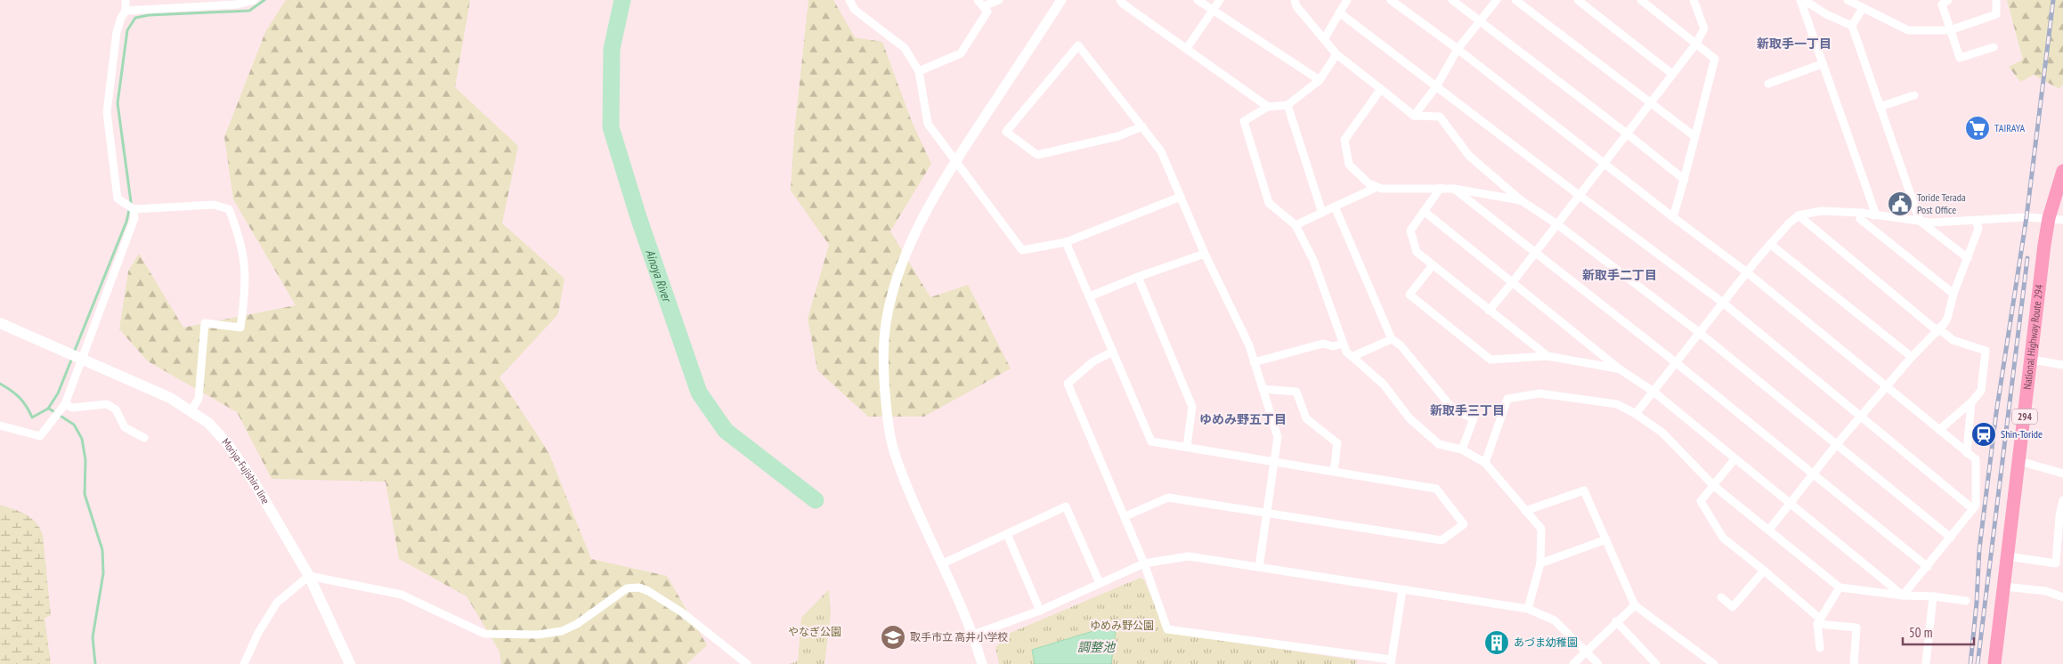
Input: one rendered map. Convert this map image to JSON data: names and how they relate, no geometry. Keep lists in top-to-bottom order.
{
  "streets": {
    "highway": ["National Highway Route 294", "294"],
    "main road": ["Moriya-Fujishiro line"]
  },
  "districts": [
    "新取手一丁目",
    "新取手二丁目",
    "新取手三丁目",
    "ゆめみ野五丁目"
  ],
  "water": ["Ainoya River", "調整池"],
  "parks": ["ゆめみ野公園", "やなぎ公園"],
  "places": {
    "supermarket": ["TAIRAYA"],
    "public building": ["Toride Terada Post Office"],
    "station": ["Shin-Toride"],
    "school or university": ["取手市立 高井小学校"],
    "building": ["あづま幼稚園"]
  },
  "scale_bar": "50 m"
}
